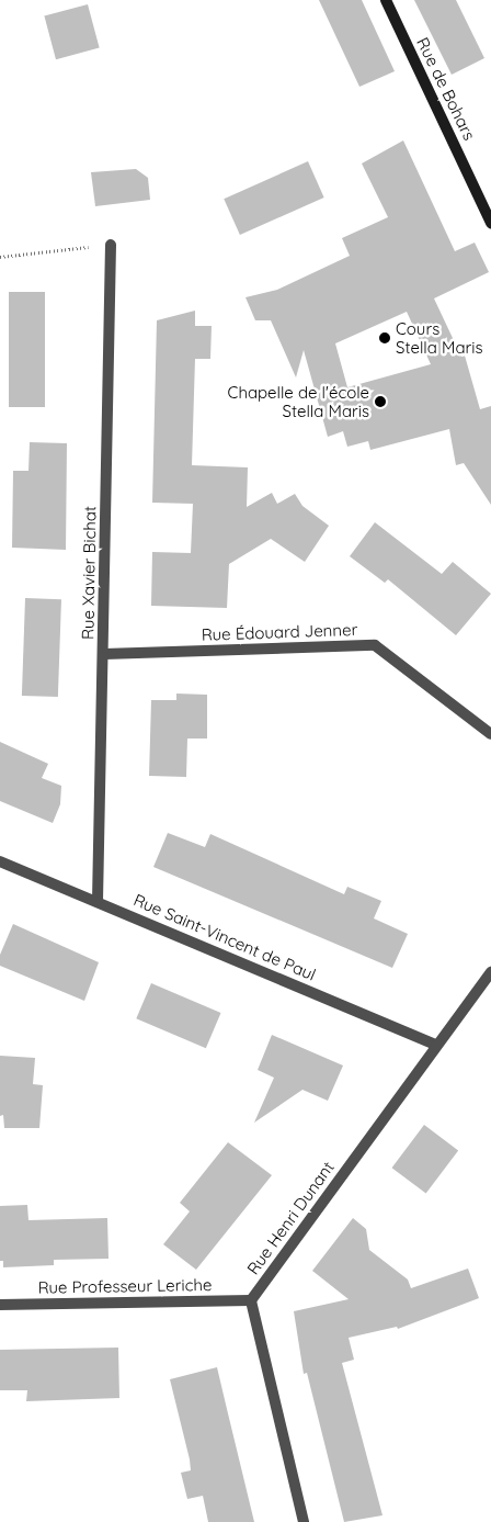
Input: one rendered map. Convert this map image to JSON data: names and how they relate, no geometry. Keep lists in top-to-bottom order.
{
  "streets": {
    "main road": ["Rue de Bohars"],
    "street": [
      "Rue Xavier Bichat",
      "Rue Édouard Jenner",
      "Rue Saint-Vincent de Paul",
      "Rue Henri Dunant",
      "Rue Professeur Leriche"
    ]
  },
  "crossings": [
    ["Rue Xavier Bichat", "Rue Édouard Jenner"],
    ["Rue Xavier Bichat", "Rue Saint-Vincent de Paul"],
    ["Rue Saint-Vincent de Paul", "Rue Henri Dunant"],
    ["Rue Henri Dunant", "Rue Professeur Leriche"]
  ],
  "places": ["Cours Stella Maris", "Chapelle de l'école Stella Maris"]
}
